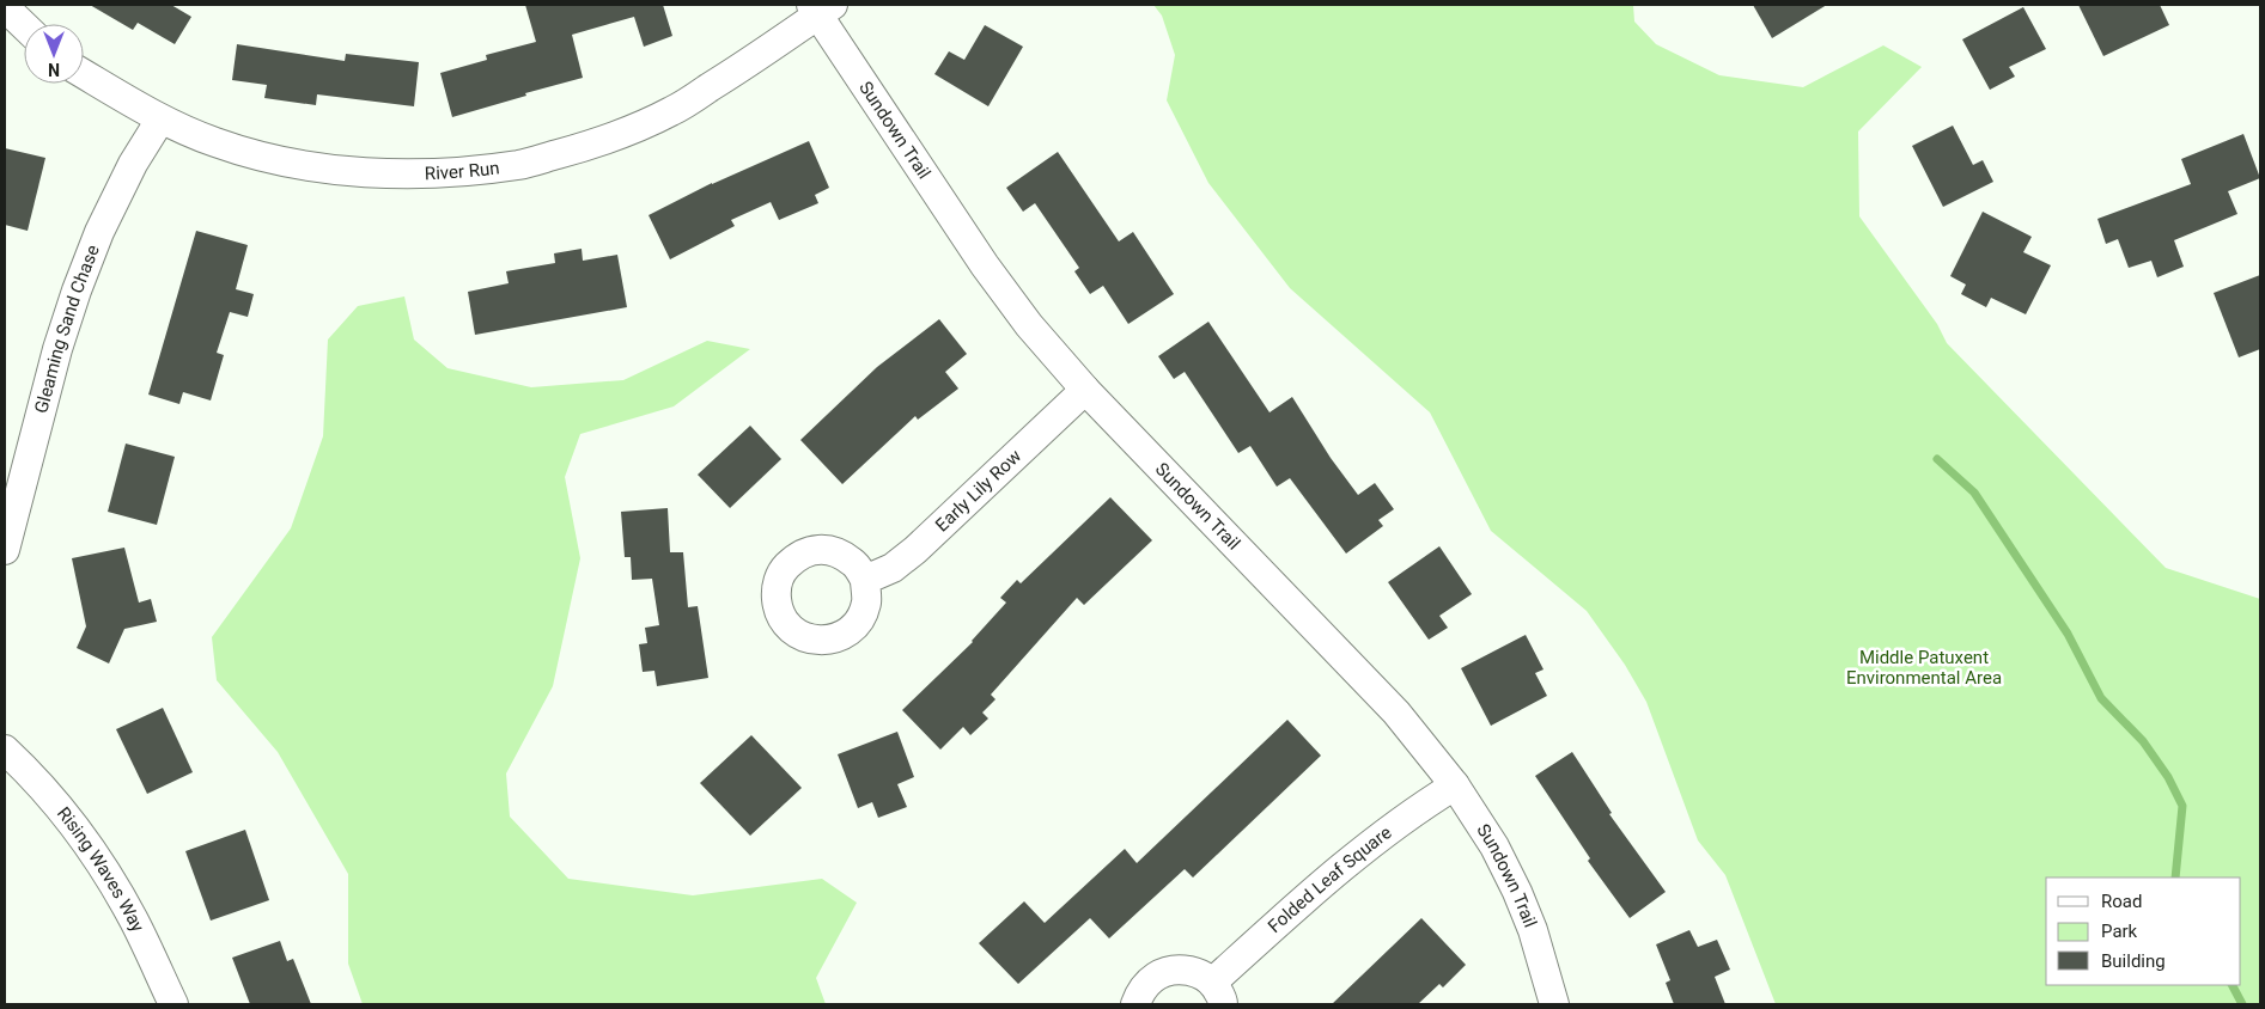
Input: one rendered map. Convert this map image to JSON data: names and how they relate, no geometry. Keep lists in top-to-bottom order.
{
  "streets": {
    "street": [
      "Sundown Trail",
      "River Run",
      "Gleaming Sand Chase",
      "Early Lily Row",
      "Rising Waves Way",
      "Folded Leaf Square"
    ]
  },
  "crossings": [
    ["Sundown Trail", "River Run"],
    ["Sundown Trail", "Early Lily Row"],
    ["Sundown Trail", "Folded Leaf Square"],
    ["River Run", "Gleaming Sand Chase"]
  ],
  "parks": ["Middle Patuxent Environmental Area"],
  "legend": ["Road", "Park", "Building"],
  "north": "bottom"
}
